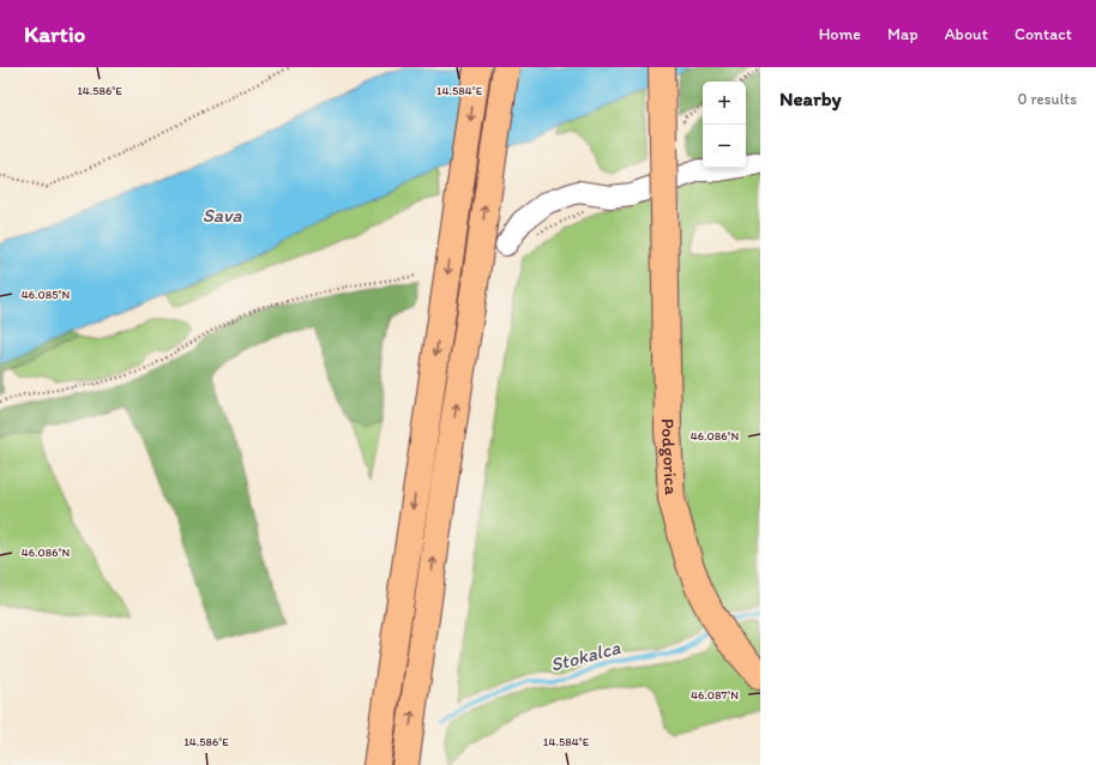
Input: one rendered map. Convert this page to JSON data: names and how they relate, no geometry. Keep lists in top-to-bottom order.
{
  "streets": {
    "main road": ["Podgorica"]
  },
  "water": ["Sava", "Stokalca"],
  "page": {
    "header": "Kartio",
    "nav": [
      "Home",
      "Map",
      "About",
      "Contact"
    ],
    "heading": ["Nearby", "0 results"],
    "map_buttons": ["+", "−"]
  },
  "coordinates": [
    "14.586°E",
    "14.584°E",
    "46.085°N",
    "46.086°N",
    "46.087°N"
  ]
}
